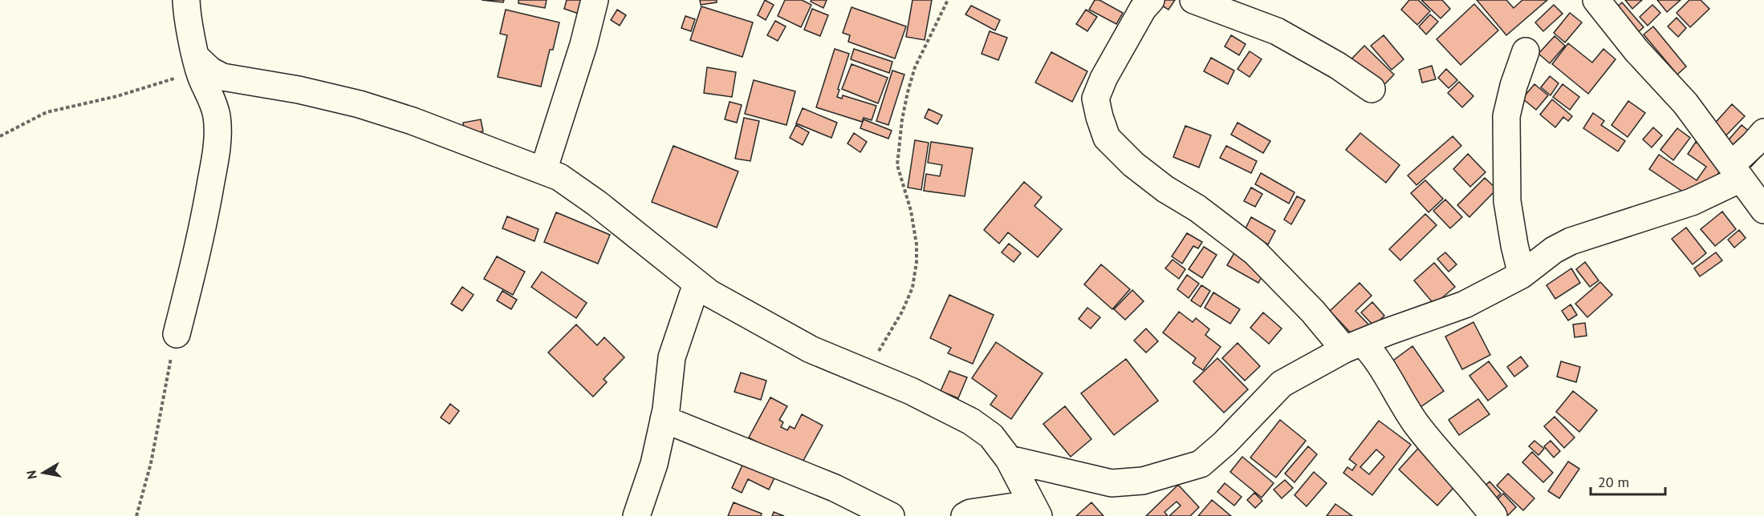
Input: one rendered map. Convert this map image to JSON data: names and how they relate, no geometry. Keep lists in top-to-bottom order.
{
  "scale_bar": "20 m",
  "north": "left"
}
